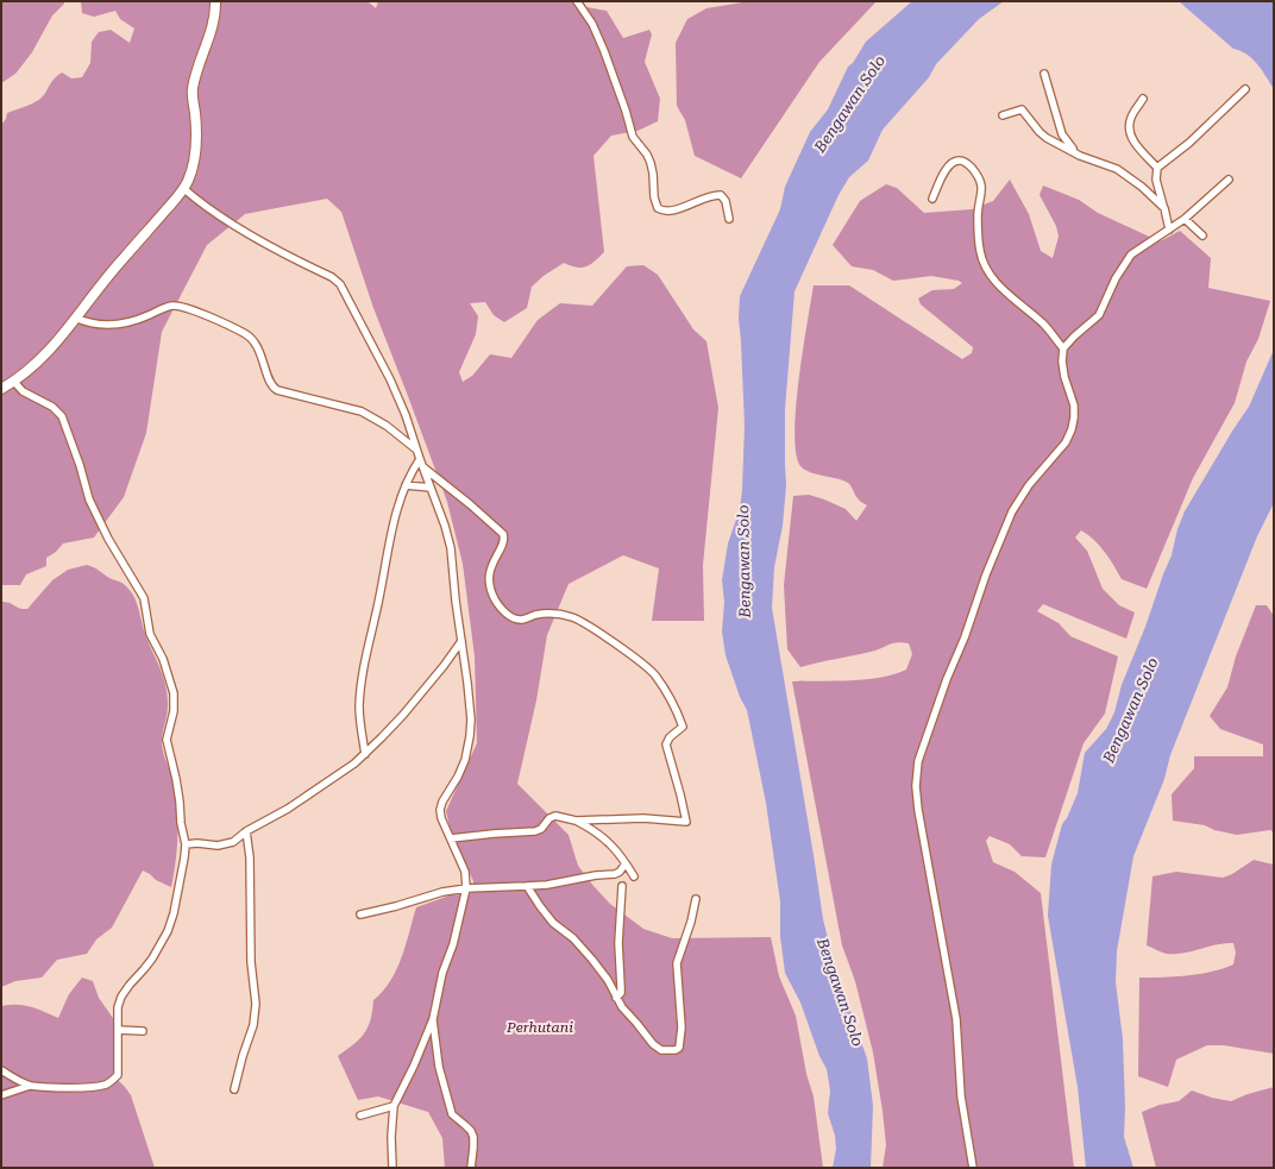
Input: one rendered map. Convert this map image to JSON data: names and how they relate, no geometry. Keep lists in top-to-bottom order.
{
  "water": ["Bengawan Solo"],
  "parks": ["Perhutani"]
}
